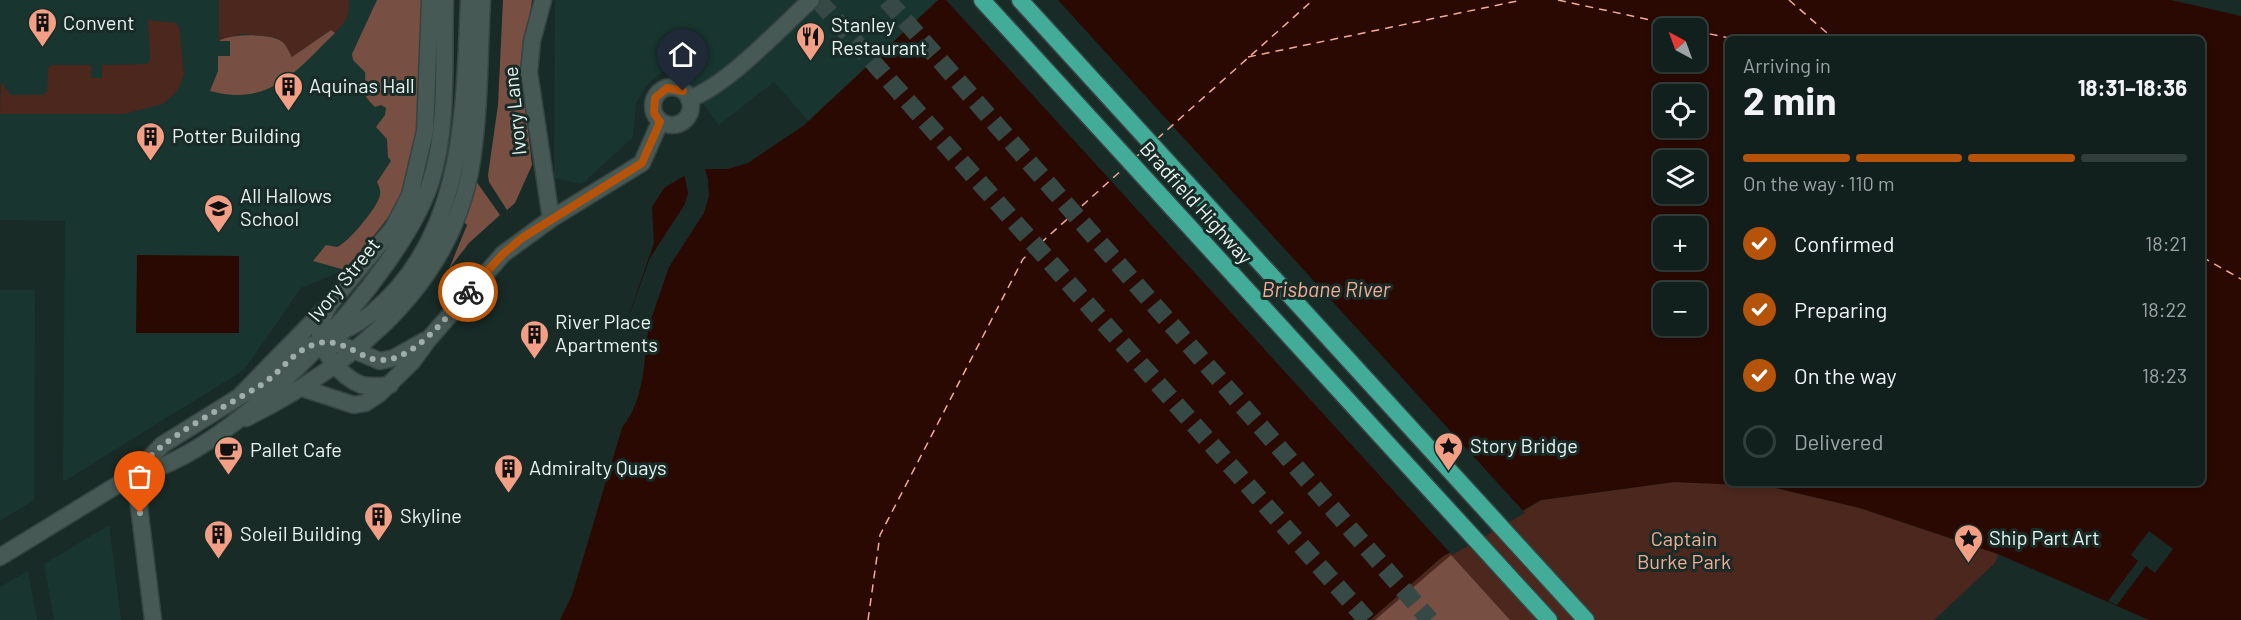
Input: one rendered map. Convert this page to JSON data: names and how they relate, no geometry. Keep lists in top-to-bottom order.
{
  "streets": {
    "highway": ["Bradfield Highway"],
    "street": ["Ivory Lane", "Ivory Street"]
  },
  "water": ["Brisbane River"],
  "parks": ["Captain Burke Park"],
  "places": {
    "building": [
      "Convent",
      "Aquinas Hall",
      "Potter Building",
      "River Place Apartments",
      "Admiralty Quays",
      "Skyline",
      "Soleil Building"
    ],
    "restaurant": ["Stanley Restaurant"],
    "school or university": ["All Hallows School"],
    "place": ["Story Bridge", "Ship Part Art"],
    "cafe": ["Pallet Cafe"]
  },
  "north": "top left",
  "page": {
    "map_buttons": ["+", "−"],
    "heading": ["2 min", "Arriving in", "18:31–18:36"],
    "bar": "On the way · 110 m",
    "list": [
      ["Confirmed", "18:21"],
      ["Preparing", "18:22"],
      ["On the way", "18:23"],
      "Delivered"
    ]
  }
}
